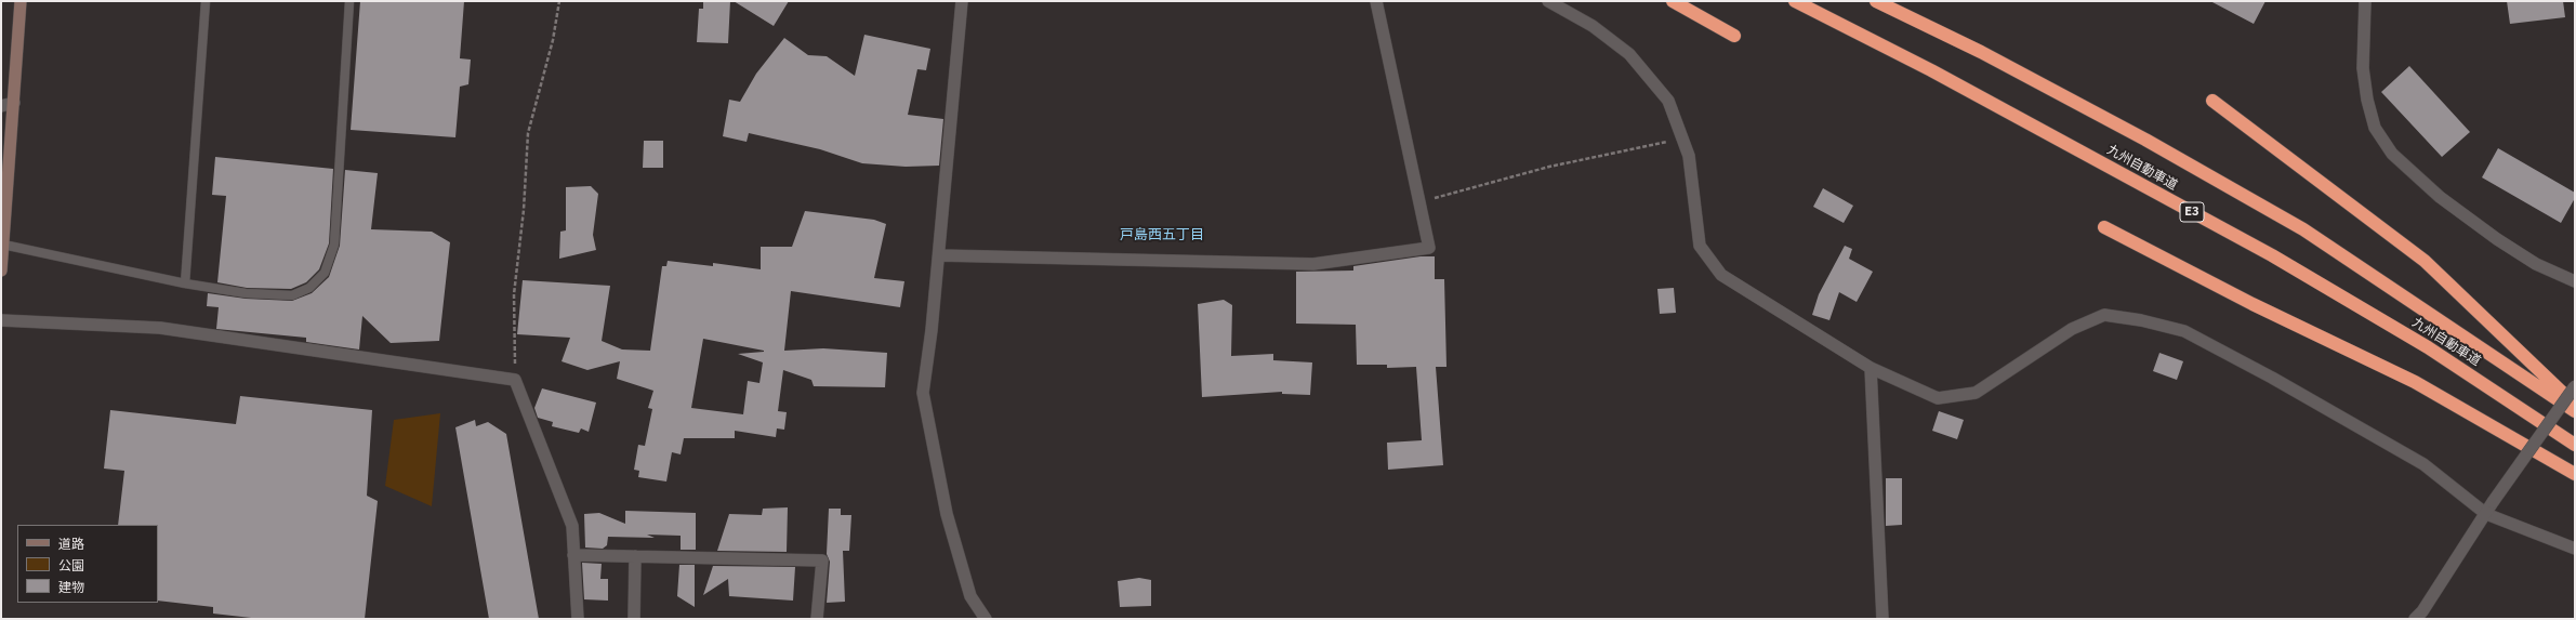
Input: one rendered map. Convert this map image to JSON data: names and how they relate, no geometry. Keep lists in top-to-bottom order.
{
  "streets": {
    "highway": ["九州自動車道", "E3"]
  },
  "districts": ["戸島西五丁目"],
  "legend": ["道路", "公園", "建物"]
}
